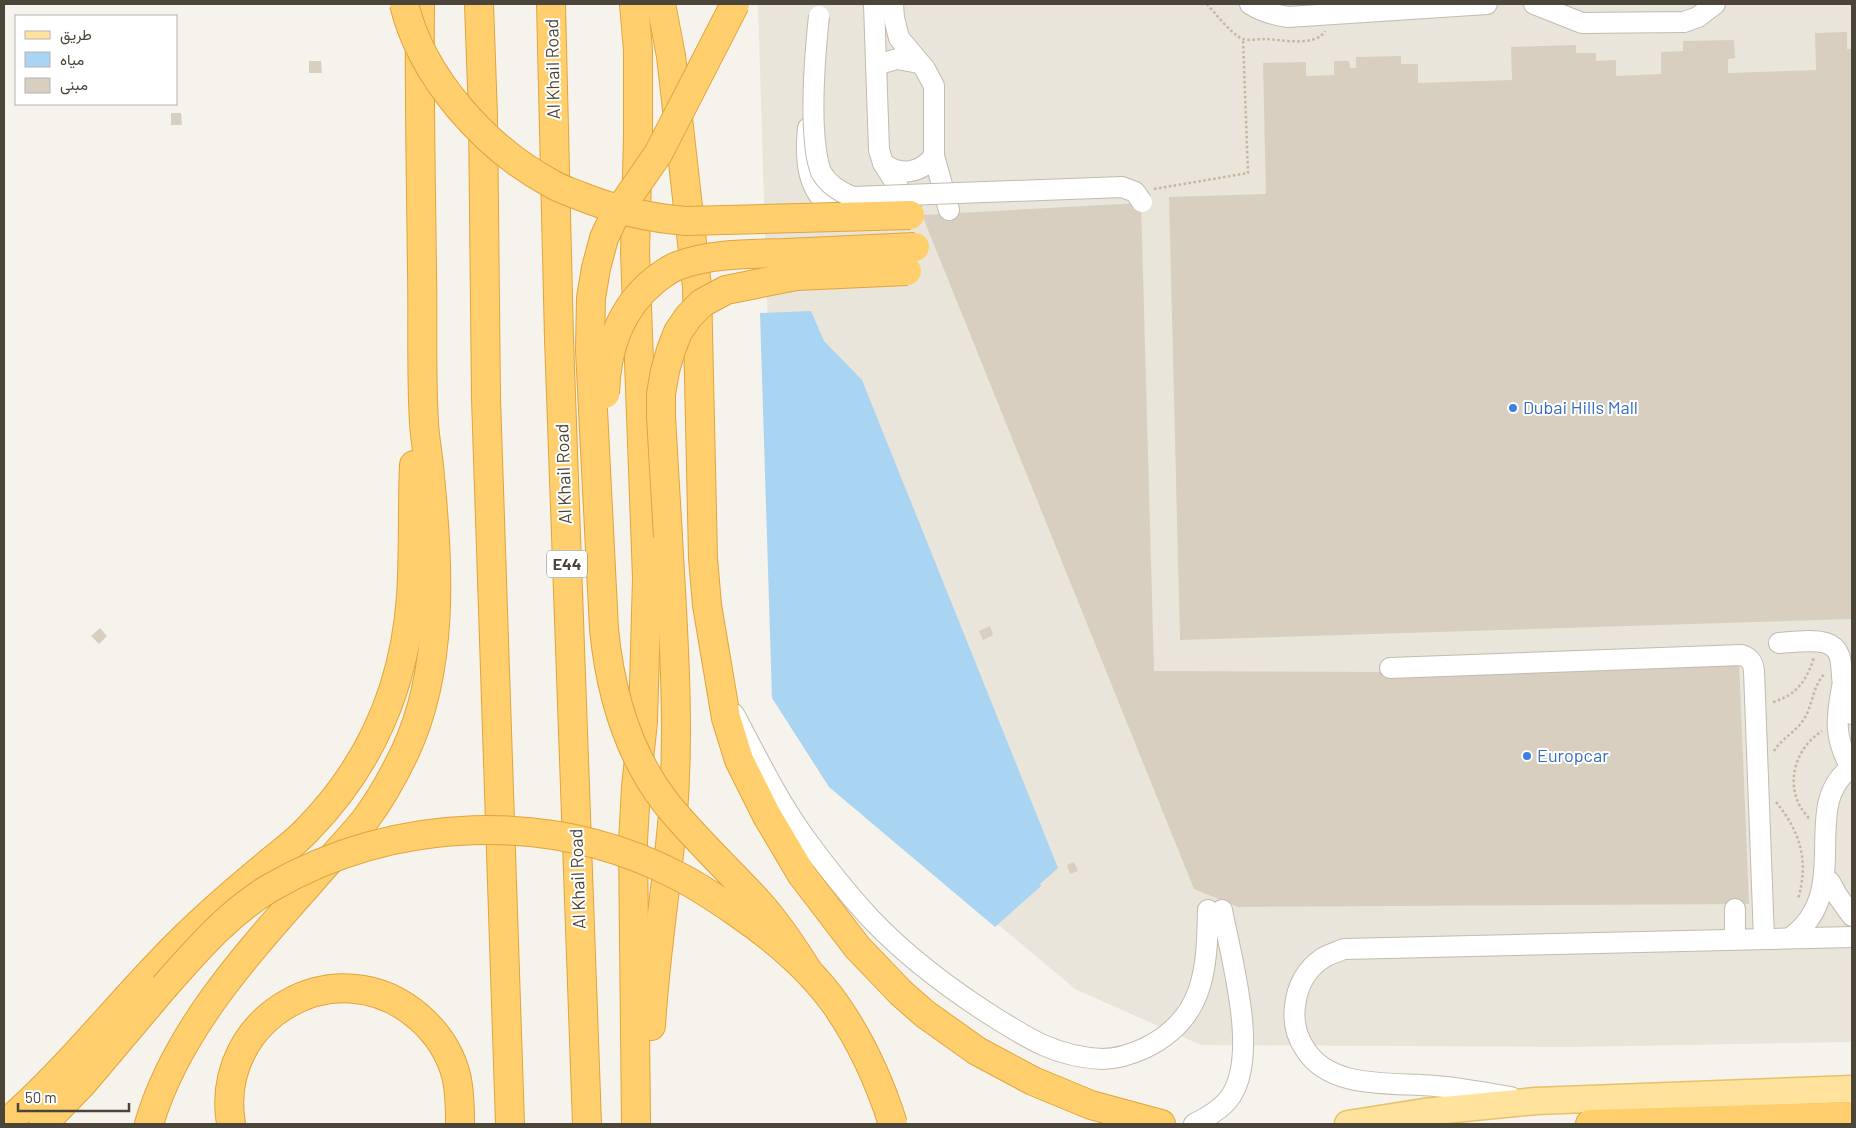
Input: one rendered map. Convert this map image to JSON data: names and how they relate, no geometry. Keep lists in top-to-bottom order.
{
  "streets": {
    "highway": ["Al Khail Road", "E44"]
  },
  "places": ["Dubai Hills Mall", "Europcar"],
  "legend": ["طريق", "مياه", "مبنى"],
  "scale_bar": "50 m"
}
